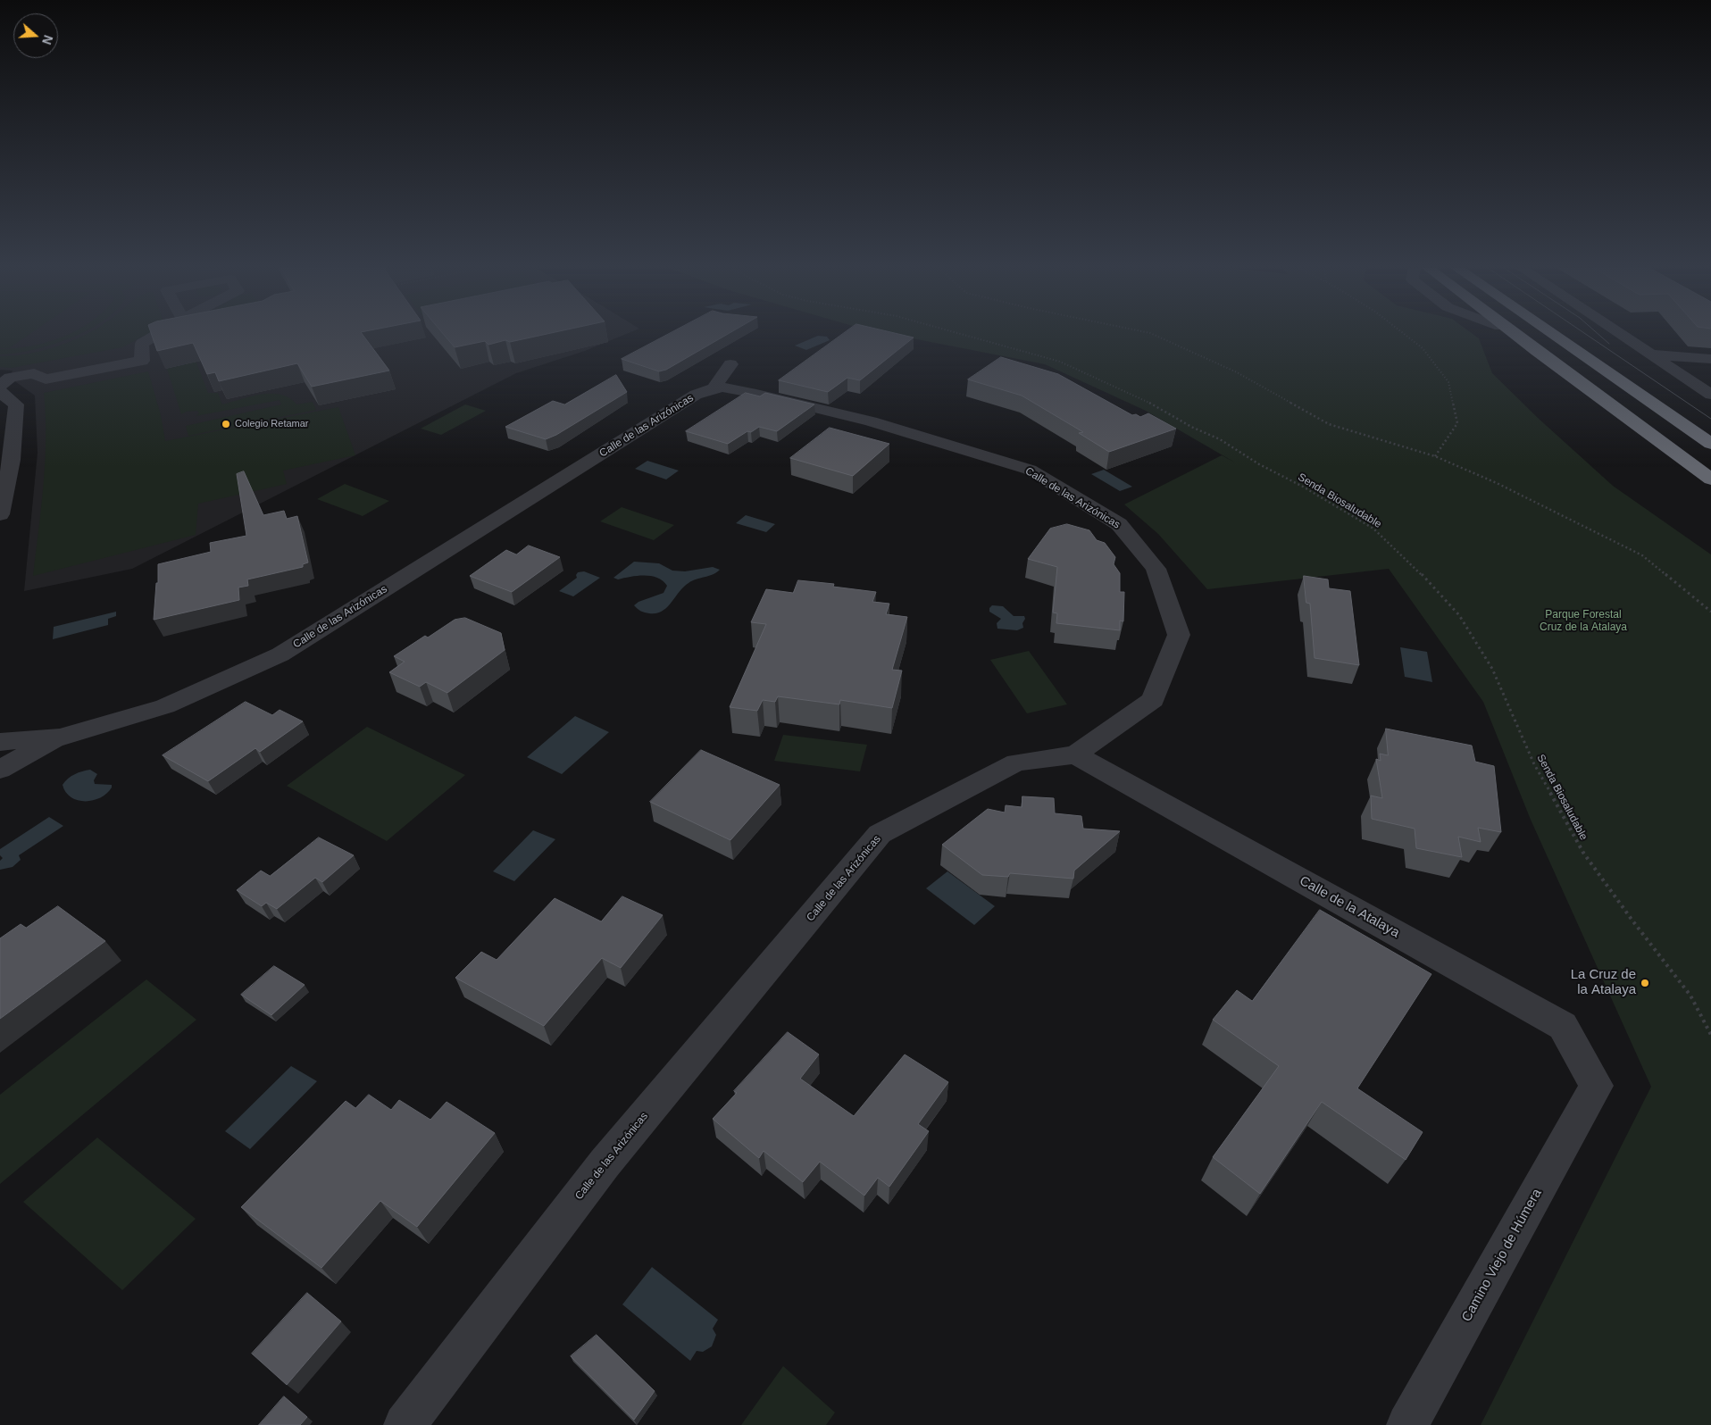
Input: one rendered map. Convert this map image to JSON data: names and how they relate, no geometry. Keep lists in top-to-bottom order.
{
  "streets": {
    "street": ["Calle de las Arizónicas", "Calle de la Atalaya", "Camino Viejo de Húmera"],
    "path": ["Senda Biosaludable"]
  },
  "crossings": [
    ["Calle de las Arizónicas", "Calle de la Atalaya"],
    ["Calle de la Atalaya", "Camino Viejo de Húmera"]
  ],
  "parks": ["Parque Forestal Cruz de la Atalaya"],
  "places": ["Colegio Retamar", "La Cruz de la Atalaya"],
  "north": "right"
}
